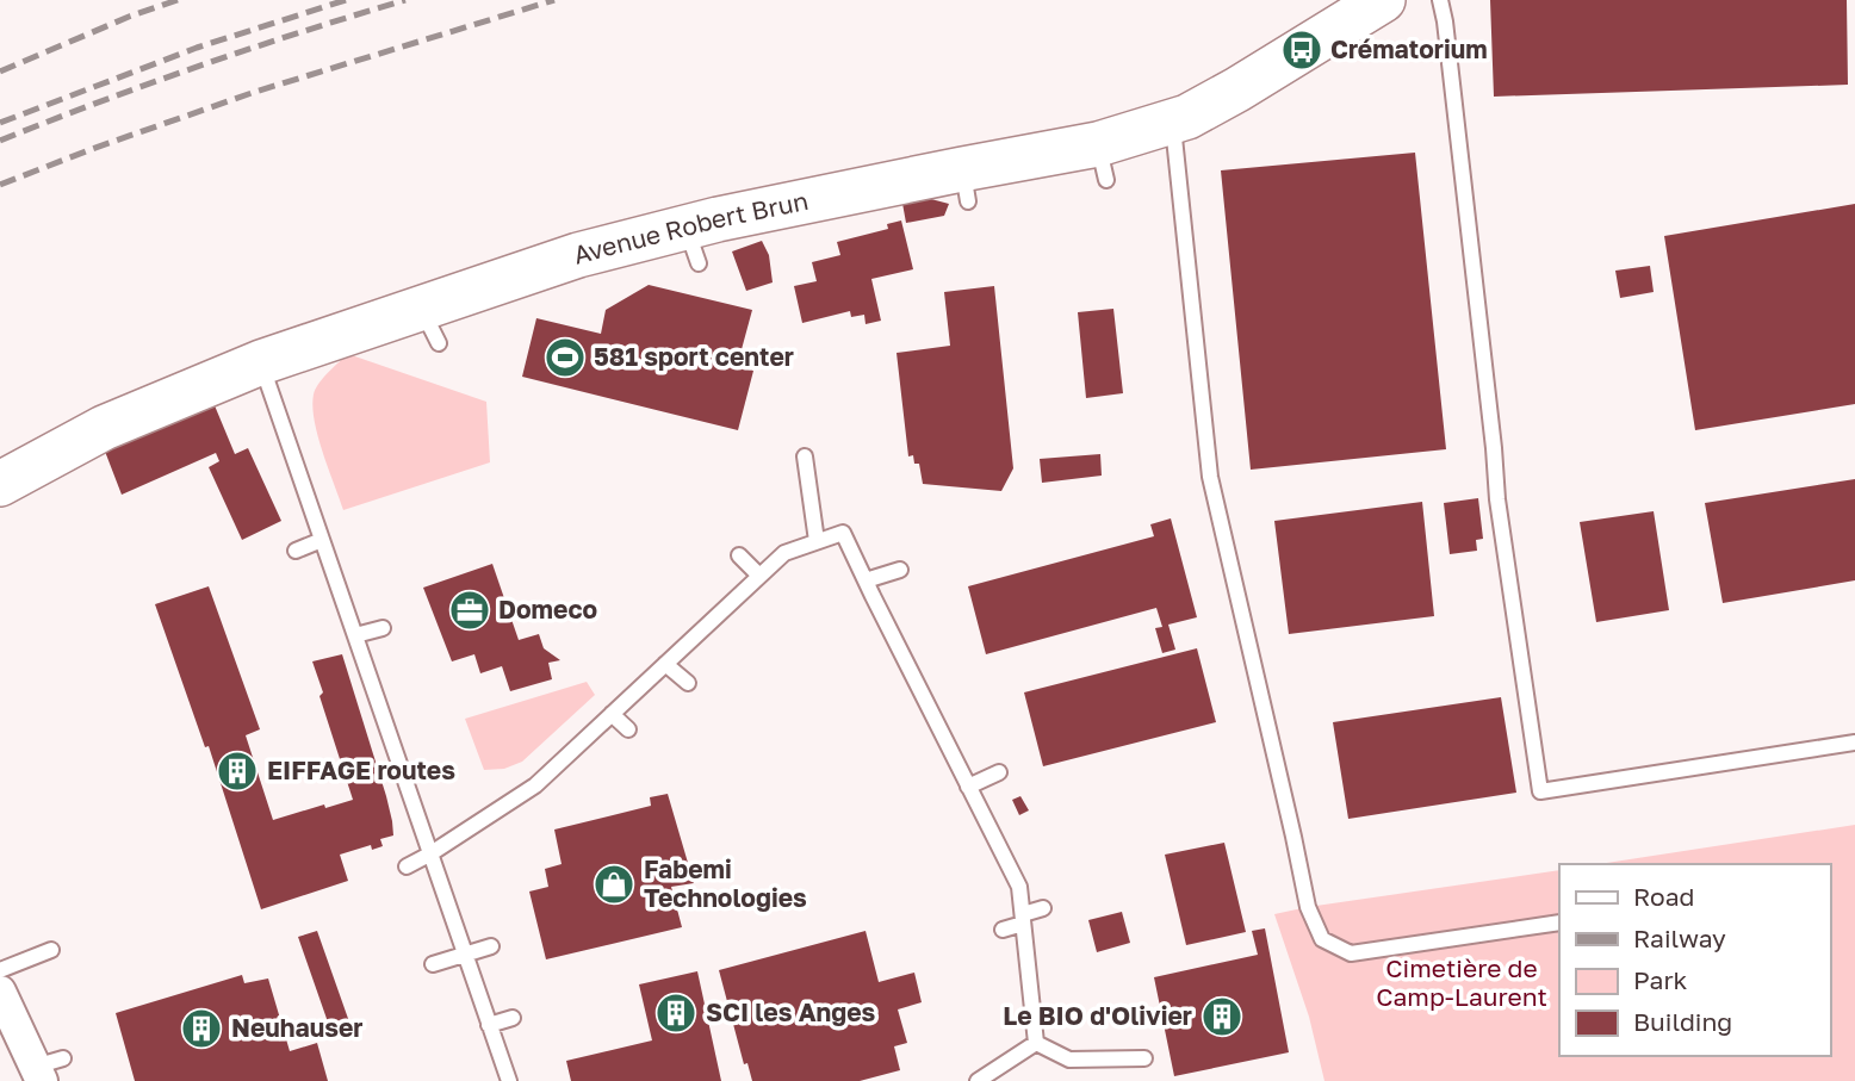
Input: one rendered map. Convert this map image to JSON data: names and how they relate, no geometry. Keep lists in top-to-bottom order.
{
  "streets": {
    "street": ["Avenue Robert Brun"]
  },
  "parks": ["Cimetière de Camp-Laurent"],
  "places": {
    "bus stop": ["Crématorium"],
    "sports": ["581 sport center"],
    "office": ["Domeco"],
    "building": [
      "EIFFAGE routes",
      "SCI les Anges",
      "Le BIO d'Olivier",
      "Neuhauser"
    ],
    "shop": ["Fabemi Technologies"]
  },
  "legend": [
    "Road",
    "Railway",
    "Park",
    "Building"
  ]
}
